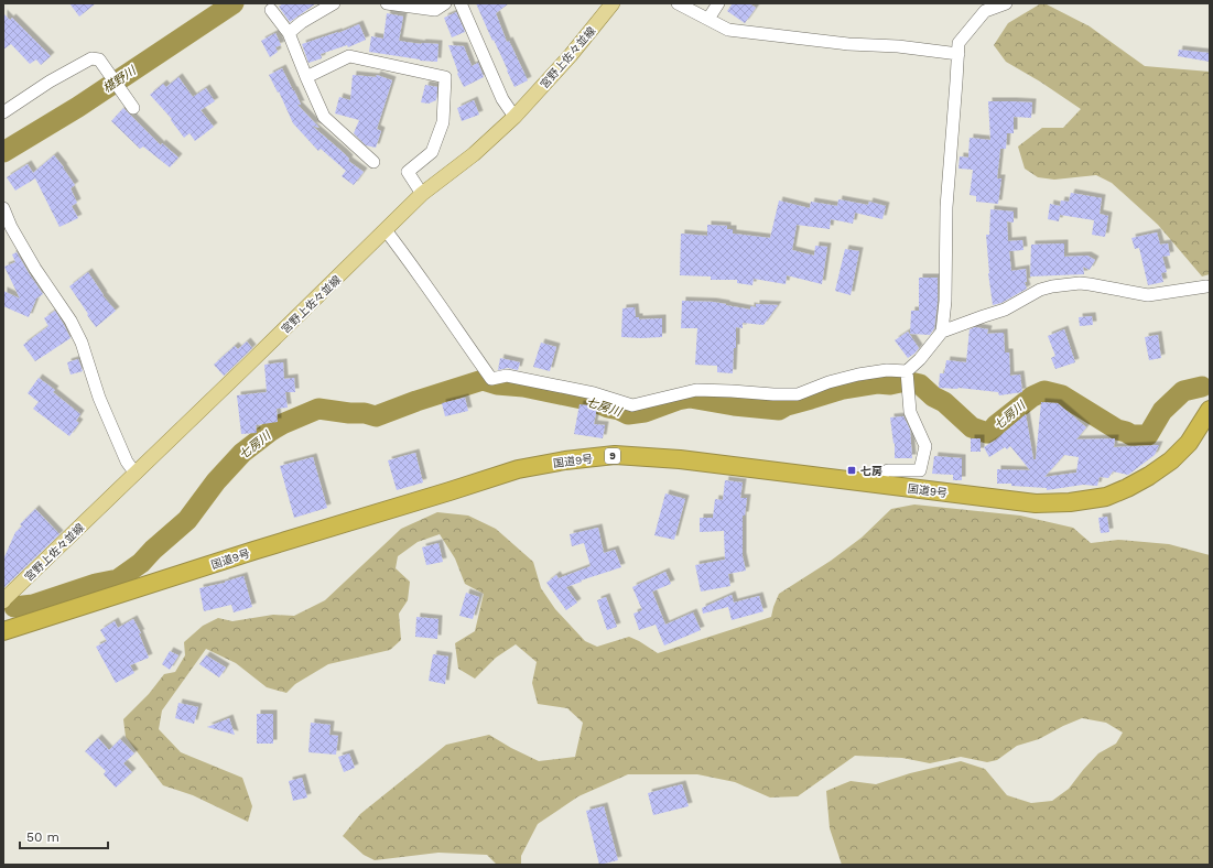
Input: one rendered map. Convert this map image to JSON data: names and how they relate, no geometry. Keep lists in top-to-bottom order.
{
  "streets": {
    "highway": ["9", "国道9号"],
    "main road": ["宮野上佐々並線"]
  },
  "water": ["椹野川", "七房川"],
  "places": {
    "transit": ["七房"]
  },
  "scale_bar": "50 m"
}
